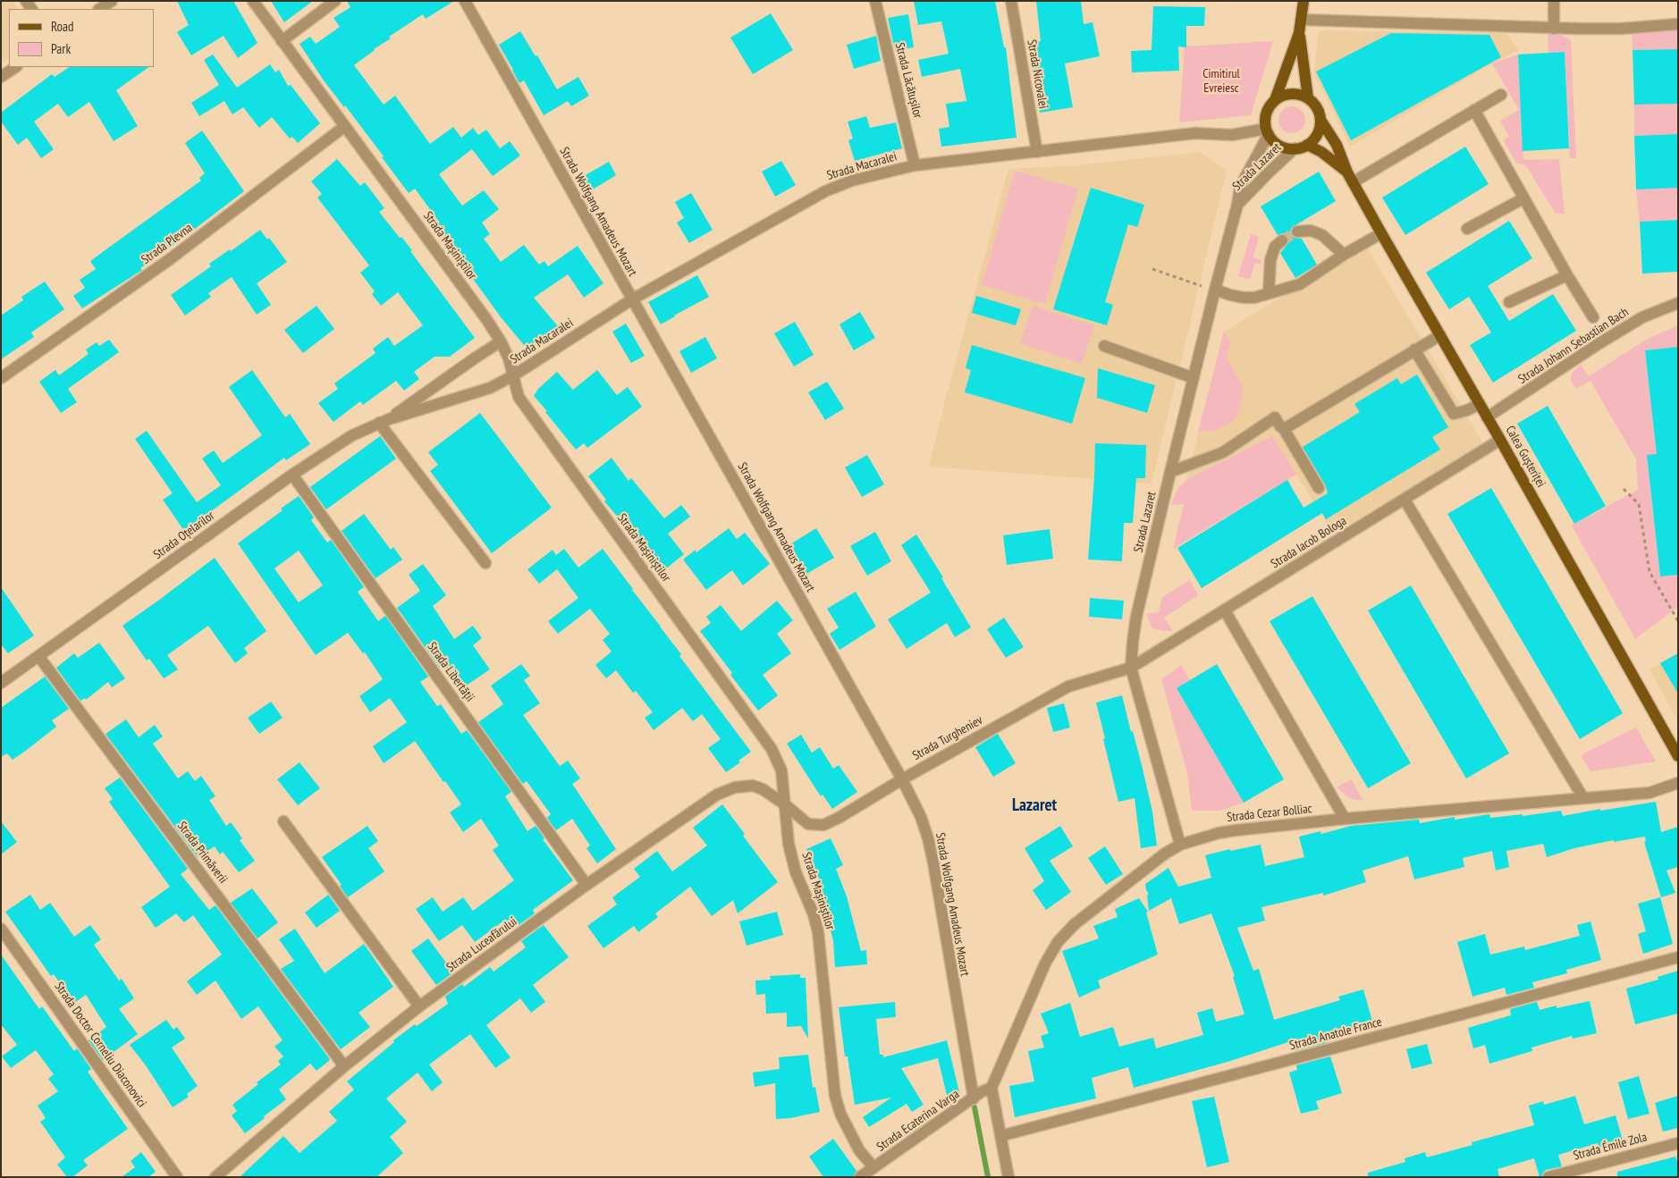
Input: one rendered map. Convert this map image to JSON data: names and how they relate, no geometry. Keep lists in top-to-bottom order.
{
  "streets": {
    "main road": ["Calea Gușteriței"],
    "street": [
      "Strada Nicovalei",
      "Strada Lăcătușilor",
      "Strada Macaralei",
      "Strada Lazaret",
      "Strada Wolfgang Amadeus Mozart",
      "Strada Plevna",
      "Strada Mașiniștilor",
      "Strada Johann Sebastian Bach",
      "Strada Oțelarilor",
      "Strada Iacob Bologa",
      "Strada Libertății",
      "Strada Turgheniev",
      "Strada Cezar Bolliac",
      "Strada Primăverii",
      "Strada Luceafărului",
      "Strada Anatole France",
      "Strada Doctor Corneliu Diaconovici",
      "Strada Ecaterina Varga",
      "Strada Émile Zola"
    ]
  },
  "crossings": [
    ["Strada Nicovalei", "Strada Macaralei"],
    ["Strada Lăcătușilor", "Strada Macaralei"],
    ["Strada Macaralei", "Strada Lazaret"],
    ["Strada Macaralei", "Strada Wolfgang Amadeus Mozart"],
    ["Strada Macaralei", "Strada Mașiniștilor"],
    ["Strada Macaralei", "Calea Gușteriței"],
    ["Strada Macaralei", "Strada Oțelarilor"],
    ["Strada Lazaret", "Calea Gușteriței"],
    ["Strada Lazaret", "Strada Iacob Bologa"],
    ["Strada Lazaret", "Strada Turgheniev"],
    ["Strada Lazaret", "Strada Cezar Bolliac"],
    ["Strada Wolfgang Amadeus Mozart", "Strada Turgheniev"],
    ["Strada Wolfgang Amadeus Mozart", "Strada Ecaterina Varga"],
    ["Strada Plevna", "Strada Mașiniștilor"],
    ["Strada Mașiniștilor", "Strada Oțelarilor"],
    ["Strada Mașiniștilor", "Strada Turgheniev"],
    ["Strada Mașiniștilor", "Strada Luceafărului"],
    ["Strada Mașiniștilor", "Strada Ecaterina Varga"],
    ["Strada Johann Sebastian Bach", "Calea Gușteriței"],
    ["Calea Gușteriței", "Strada Iacob Bologa"],
    ["Strada Oțelarilor", "Strada Libertății"],
    ["Strada Oțelarilor", "Strada Primăverii"],
    ["Strada Iacob Bologa", "Strada Turgheniev"],
    ["Strada Libertății", "Strada Luceafărului"],
    ["Strada Turgheniev", "Strada Luceafărului"],
    ["Strada Cezar Bolliac", "Strada Ecaterina Varga"],
    ["Strada Primăverii", "Strada Luceafărului"]
  ],
  "districts": ["Lazaret"],
  "parks": ["Cimitirul Evreiesc"],
  "legend": ["Road", "Park"]
}
